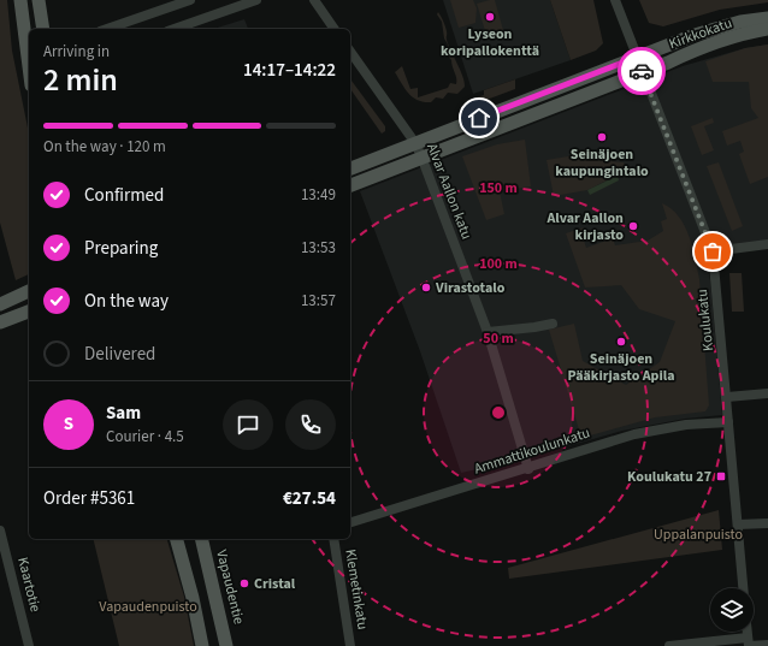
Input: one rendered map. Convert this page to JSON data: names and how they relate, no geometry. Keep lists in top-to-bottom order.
{
  "streets": {
    "main road": ["Kirkkokatu", "Vapaudentie"],
    "street": [
      "Alvar Aallon katu",
      "Koulukatu",
      "Ammattikoulunkatu",
      "Kaartotie",
      "Klemetinkatu"
    ]
  },
  "crossings": [
    ["Kirkkokatu", "Alvar Aallon katu"],
    ["Kirkkokatu", "Koulukatu"],
    ["Alvar Aallon katu", "Ammattikoulunkatu"],
    ["Koulukatu", "Ammattikoulunkatu"]
  ],
  "parks": ["Uppalanpuisto", "Vapaudenpuisto"],
  "places": {
    "other": [
      "Lyseon koripallokenttä",
      "Seinäjoen kaupungintalo",
      "Alvar Aallon kirjasto",
      "Virastotalo",
      "Seinäjoen Pääkirjasto Apila",
      "Cristal"
    ],
    "transit": ["Koulukatu 27"]
  },
  "page": {
    "heading": ["2 min", "Arriving in", "14:17–14:22"],
    "panel": [
      "Sam",
      "Courier · 4.5",
      "Order #5361",
      "€27.54"
    ],
    "bar": "On the way · 120 m",
    "list": [
      ["Confirmed", "13:49"],
      ["Preparing", "13:53"],
      ["On the way", "13:57"],
      "Delivered"
    ],
    "round": "S"
  },
  "rings": ["150 m", "100 m", "50 m"]
}
